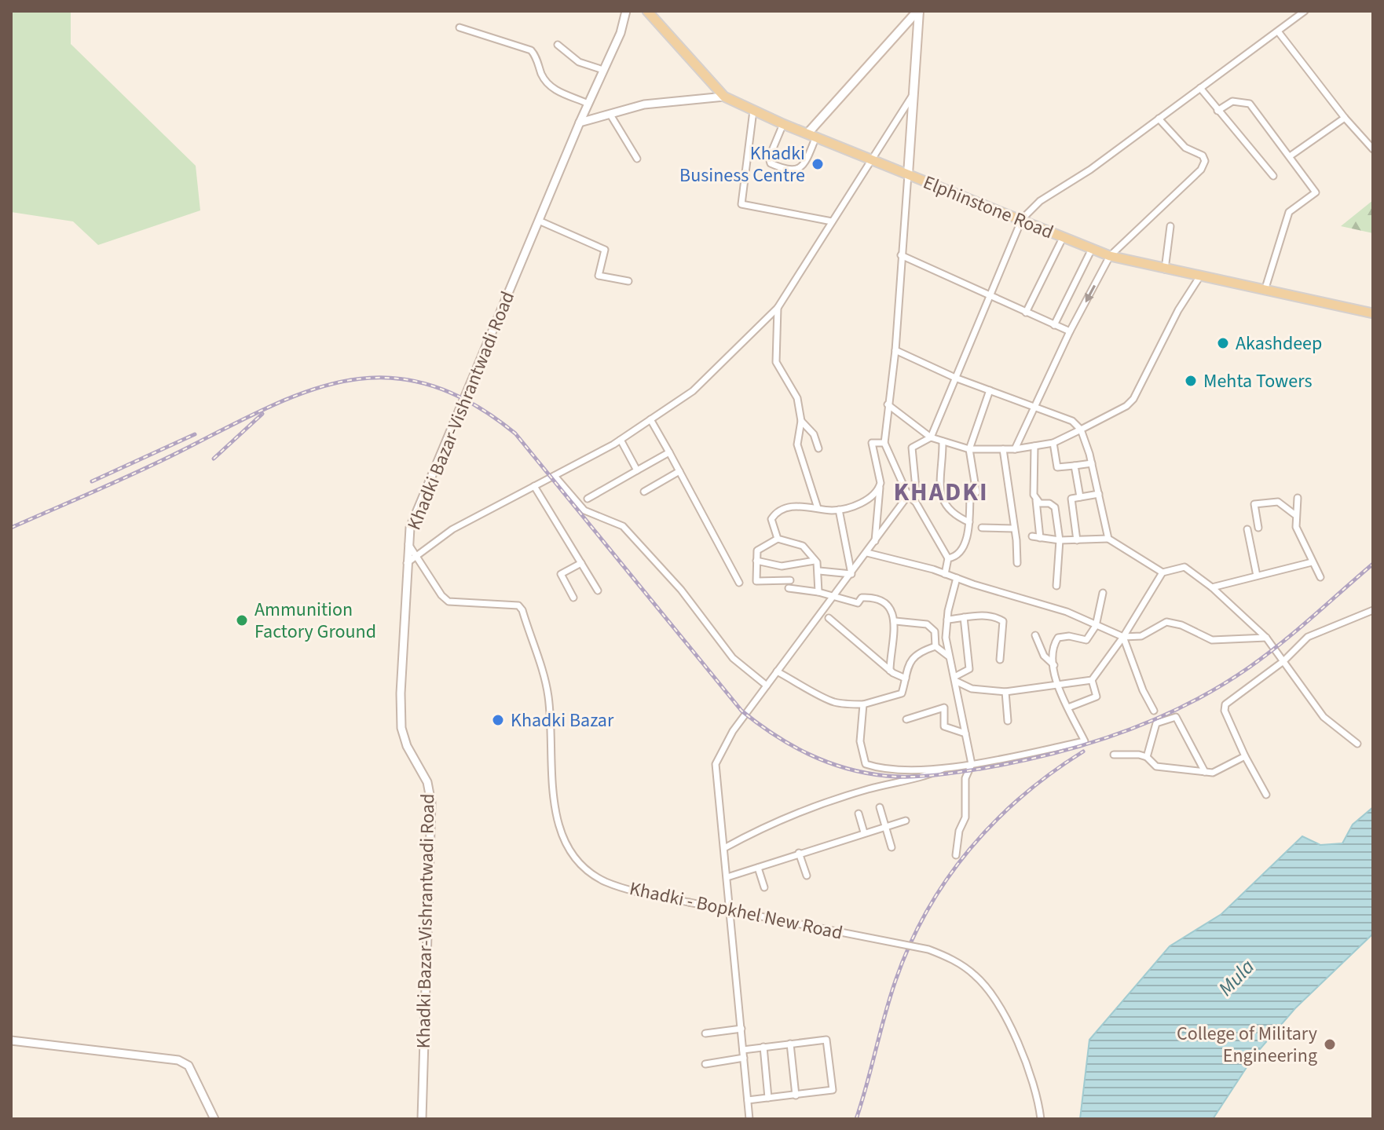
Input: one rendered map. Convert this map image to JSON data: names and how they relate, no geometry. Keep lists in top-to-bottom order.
{
  "streets": {
    "main road": ["Elphinstone Road"],
    "street": ["Khadki Bazar-Vishrantwadi Road", "Khadki - Bopkhel New Road"]
  },
  "districts": ["KHADKI"],
  "water": ["Mula"],
  "places": [
    "Khadki Business Centre",
    "Akashdeep",
    "Mehta Towers",
    "Ammunition Factory Ground",
    "Khadki Bazar",
    "College of Military Engineering"
  ]
}
